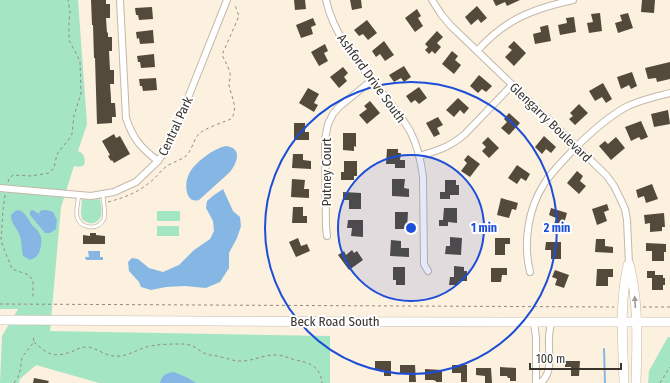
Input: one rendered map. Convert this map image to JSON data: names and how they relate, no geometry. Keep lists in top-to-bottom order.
{
  "streets": {
    "main road": ["Glengarry Boulevard", "Beck Road South"],
    "street": ["Ashford Drive South", "Central Park", "Putney Court"]
  },
  "crossings": [
    ["Ashford Drive South", "Putney Court"],
    ["Glengarry Boulevard", "Beck Road South"]
  ],
  "scale_bar": "100 m",
  "rings": ["1 min", "2 min"]
}
